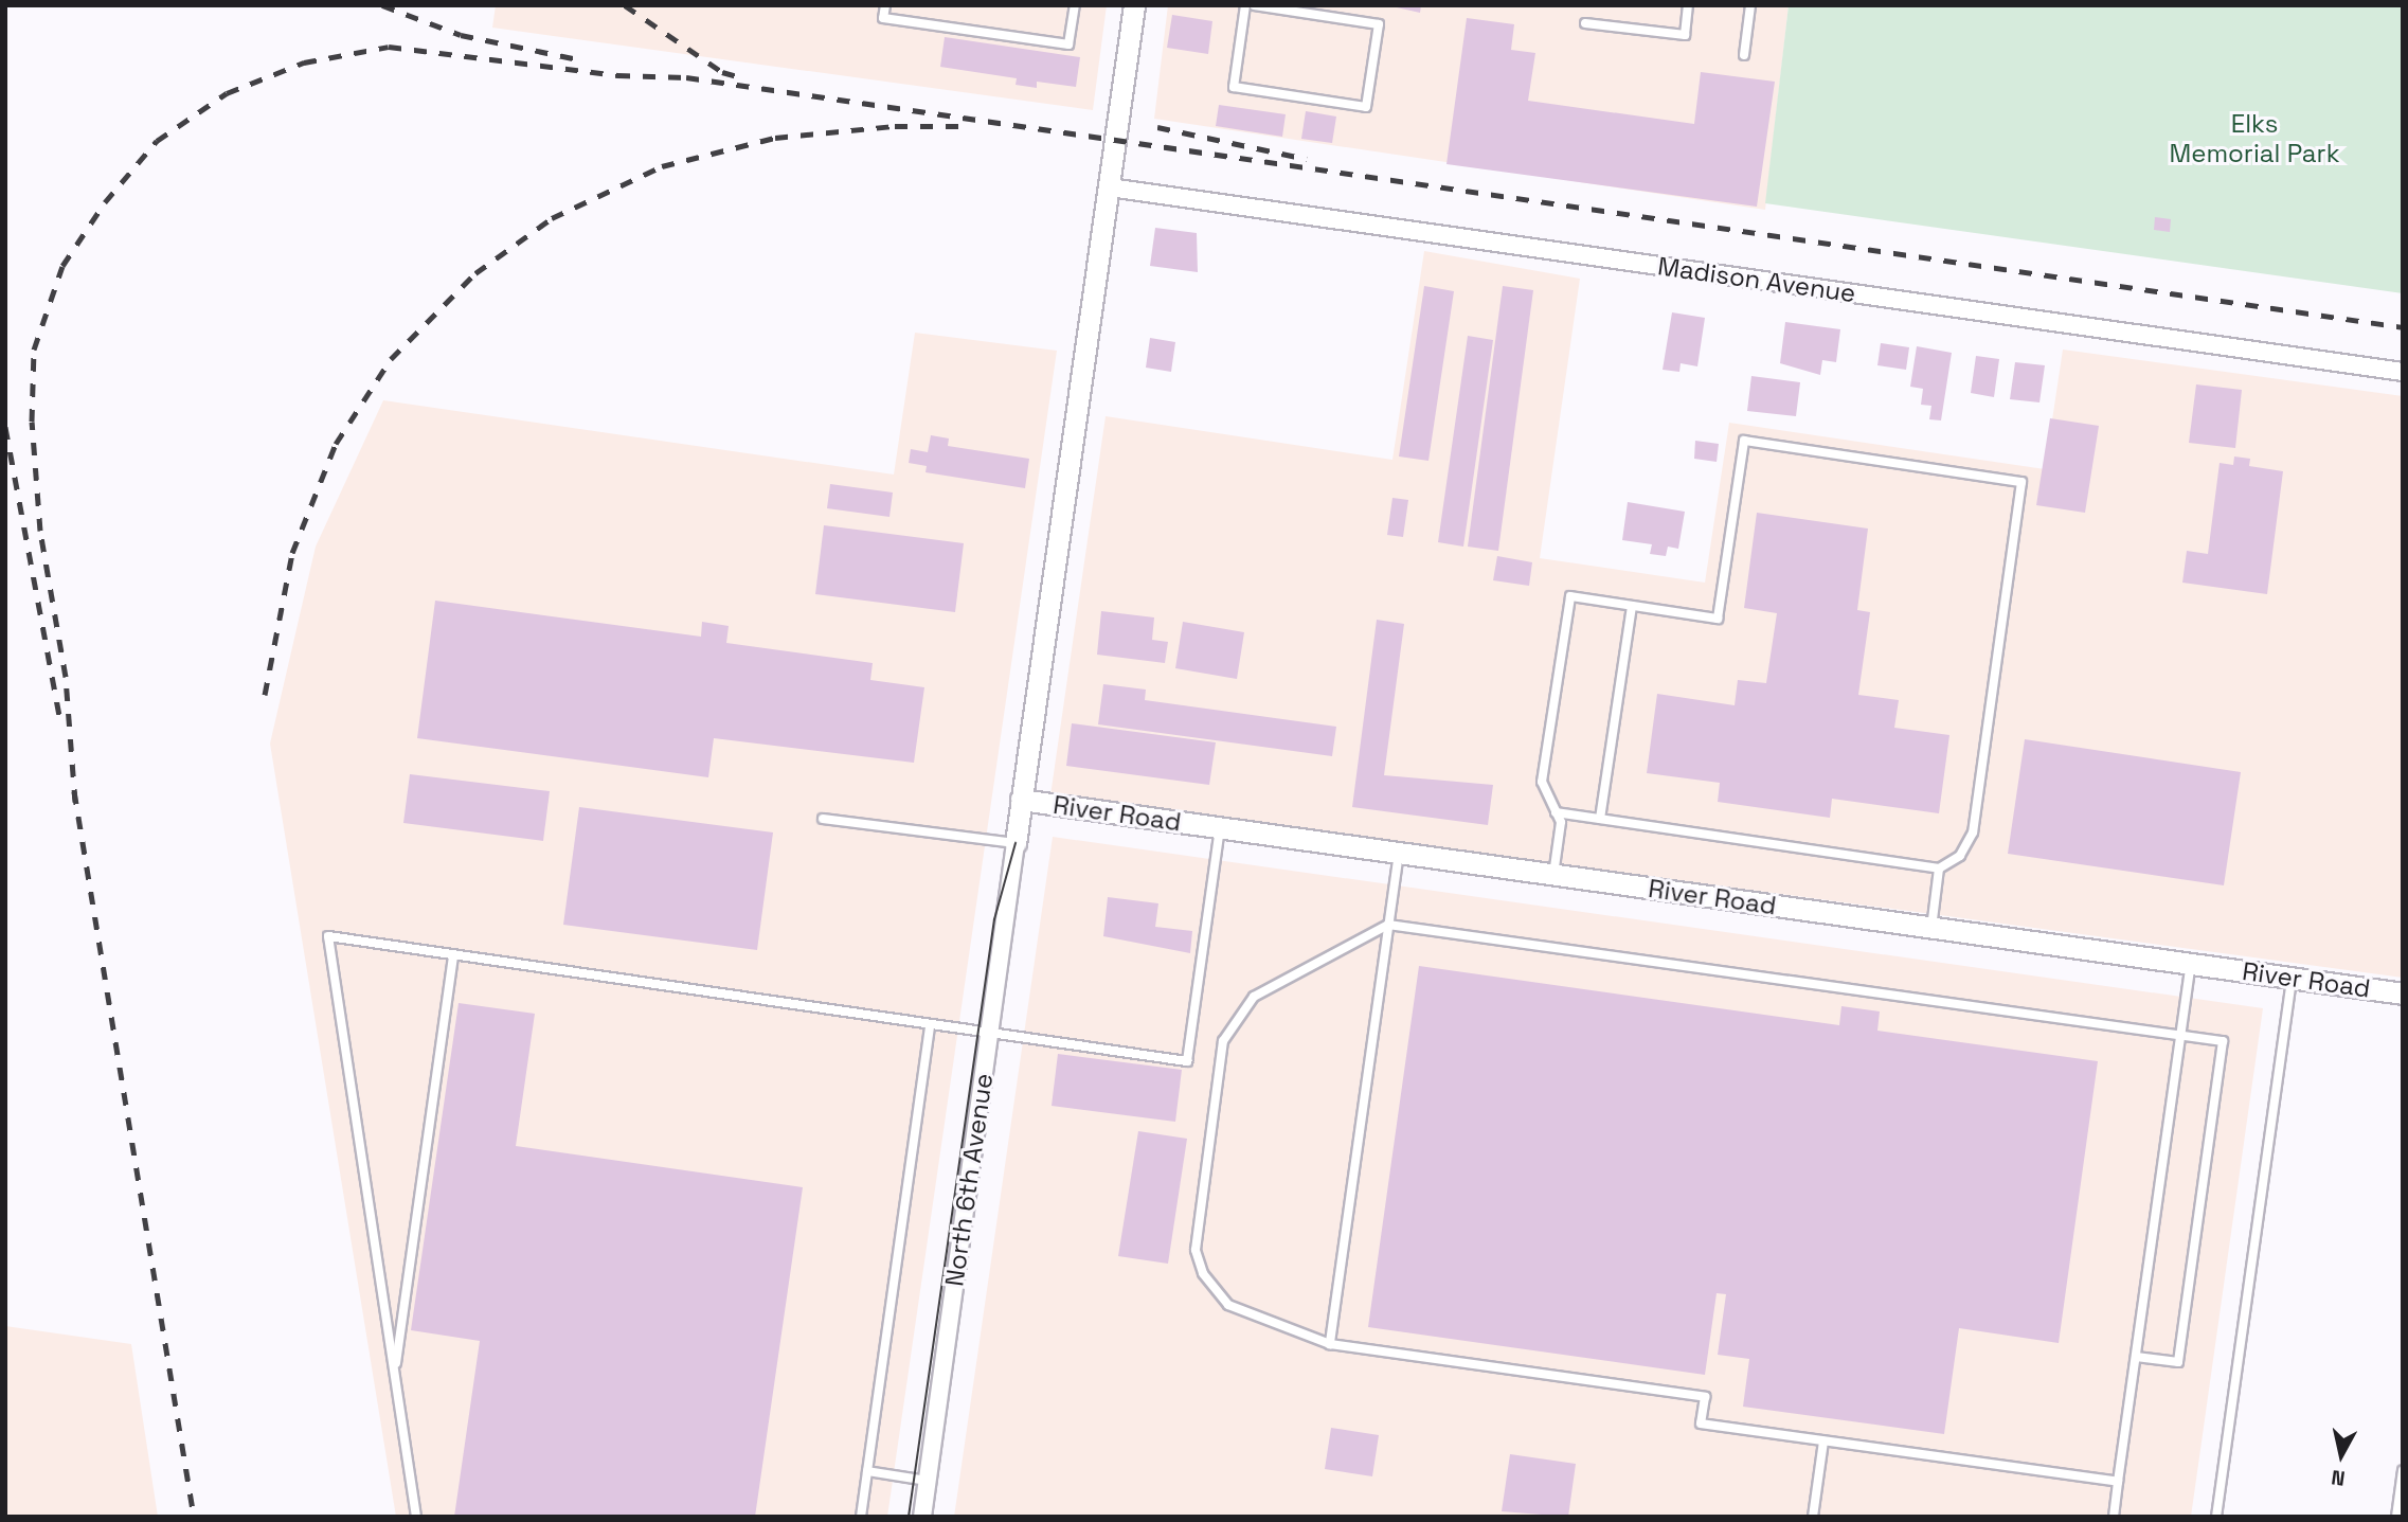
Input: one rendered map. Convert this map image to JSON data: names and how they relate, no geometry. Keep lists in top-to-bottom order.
{
  "streets": {
    "street": ["Madison Avenue", "River Road", "North 6th Avenue"]
  },
  "parks": ["Elks Memorial Park"],
  "north": "bottom"
}
